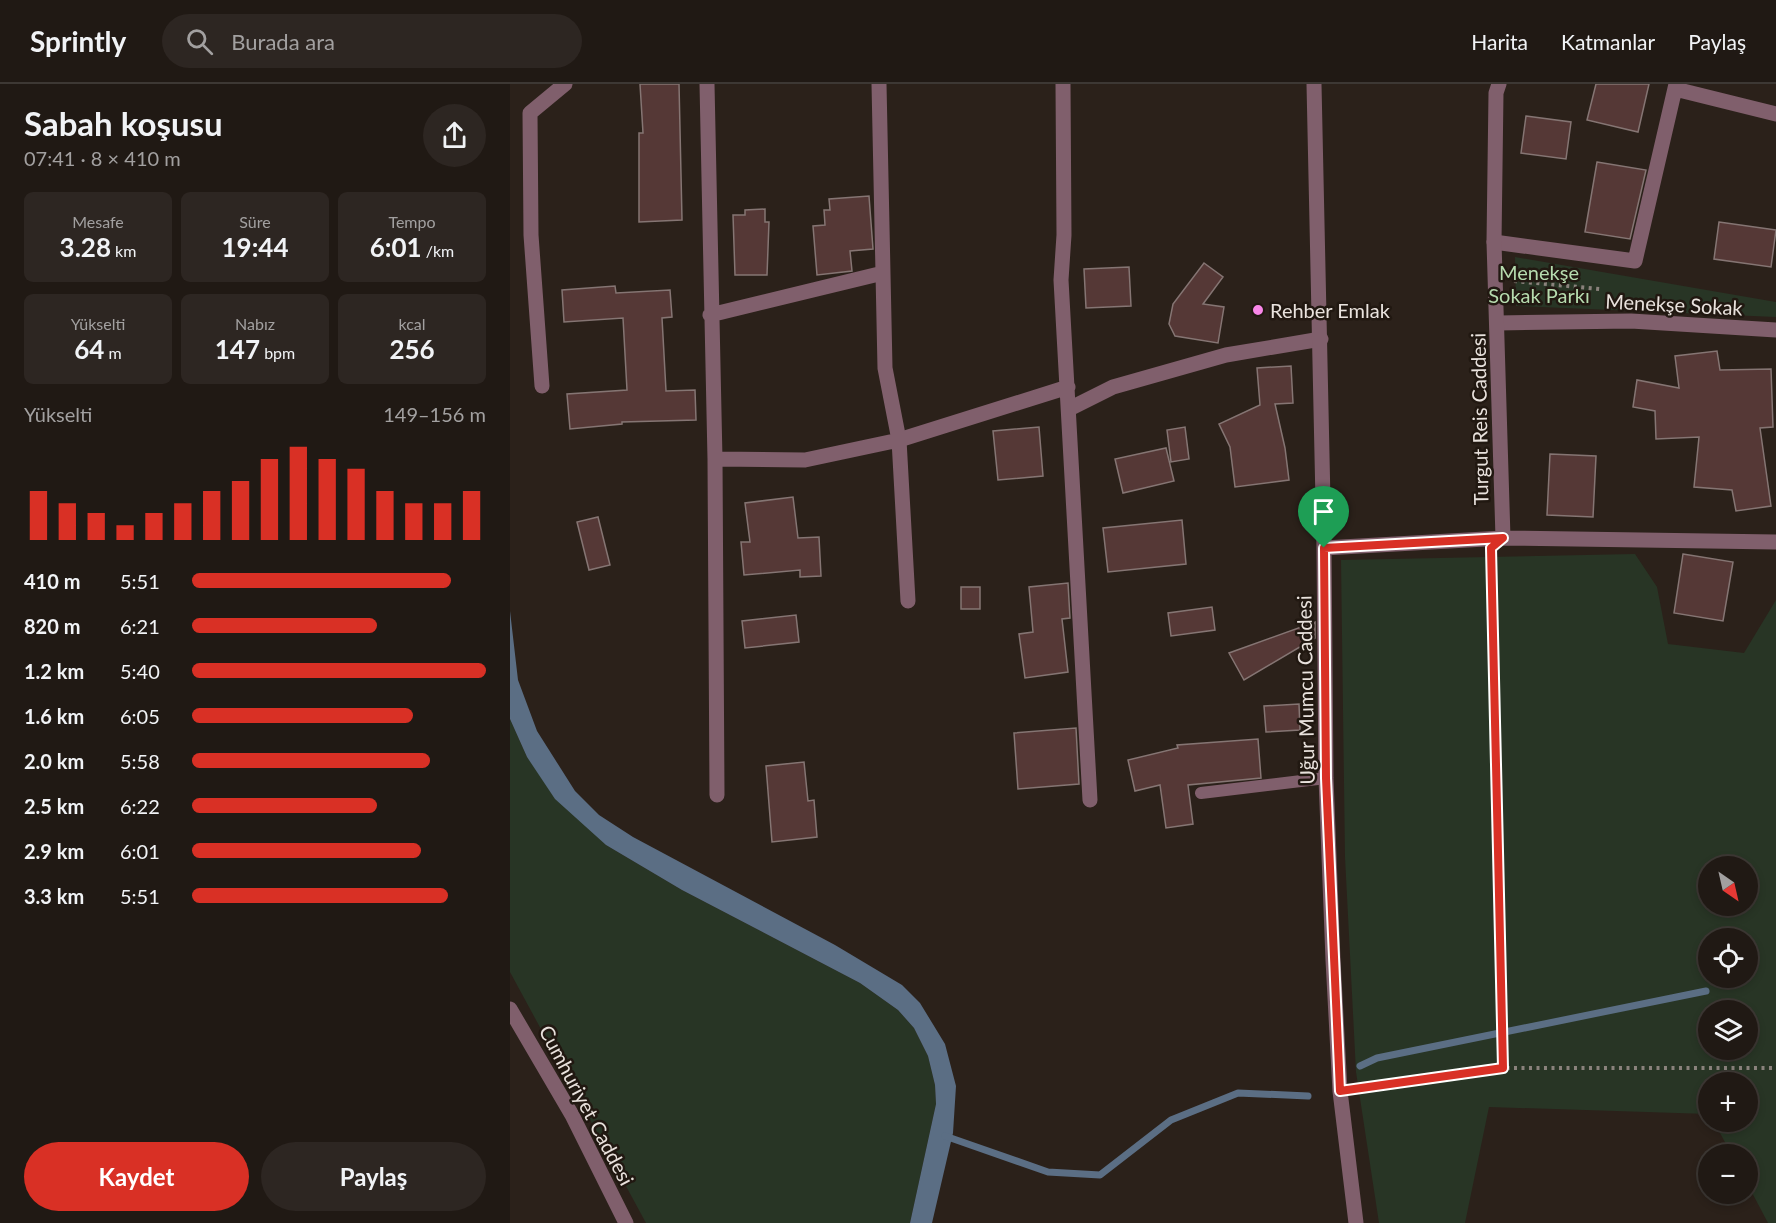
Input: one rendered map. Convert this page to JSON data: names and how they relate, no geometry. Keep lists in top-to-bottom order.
{
  "streets": {
    "street": [
      "Menekşe Sokak",
      "Turgut Reis Caddesi",
      "Uğur Mumcu Caddesi",
      "Cumhuriyet Caddesi"
    ]
  },
  "crossings": [
    ["Menekşe Sokak", "Turgut Reis Caddesi"]
  ],
  "parks": ["Menekşe Sokak Parkı"],
  "places": ["Rehber Emlak"],
  "north": "bottom right",
  "page": {
    "header": "Sprintly",
    "search": "Burada ara",
    "nav": ["Harita", "Katmanlar", "Paylaş"],
    "heading": ["Sabah koşusu", "07:41 · 8 × 410 m"],
    "stats": [
      ["Mesafe", "3.28 km"],
      ["Süre", "19:44"],
      ["Tempo", "6:01 /km"],
      ["Yükselti", "64 m"],
      ["Nabız", "147 bpm"],
      ["kcal", "256"]
    ],
    "chart": ["Yükselti", "149–156 m"],
    "list": [
      {
        "name": "410 m",
        "note": "5:51"
      },
      {
        "name": "820 m",
        "note": "6:21"
      },
      {
        "name": "1.2 km",
        "note": "5:40"
      },
      {
        "name": "1.6 km",
        "note": "6:05"
      },
      {
        "name": "2.0 km",
        "note": "5:58"
      },
      {
        "name": "2.5 km",
        "note": "6:22"
      },
      {
        "name": "2.9 km",
        "note": "6:01"
      },
      {
        "name": "3.3 km",
        "note": "5:51"
      }
    ],
    "map_buttons": ["+", "−"],
    "buttons": ["Kaydet", "Paylaş"]
  }
}
